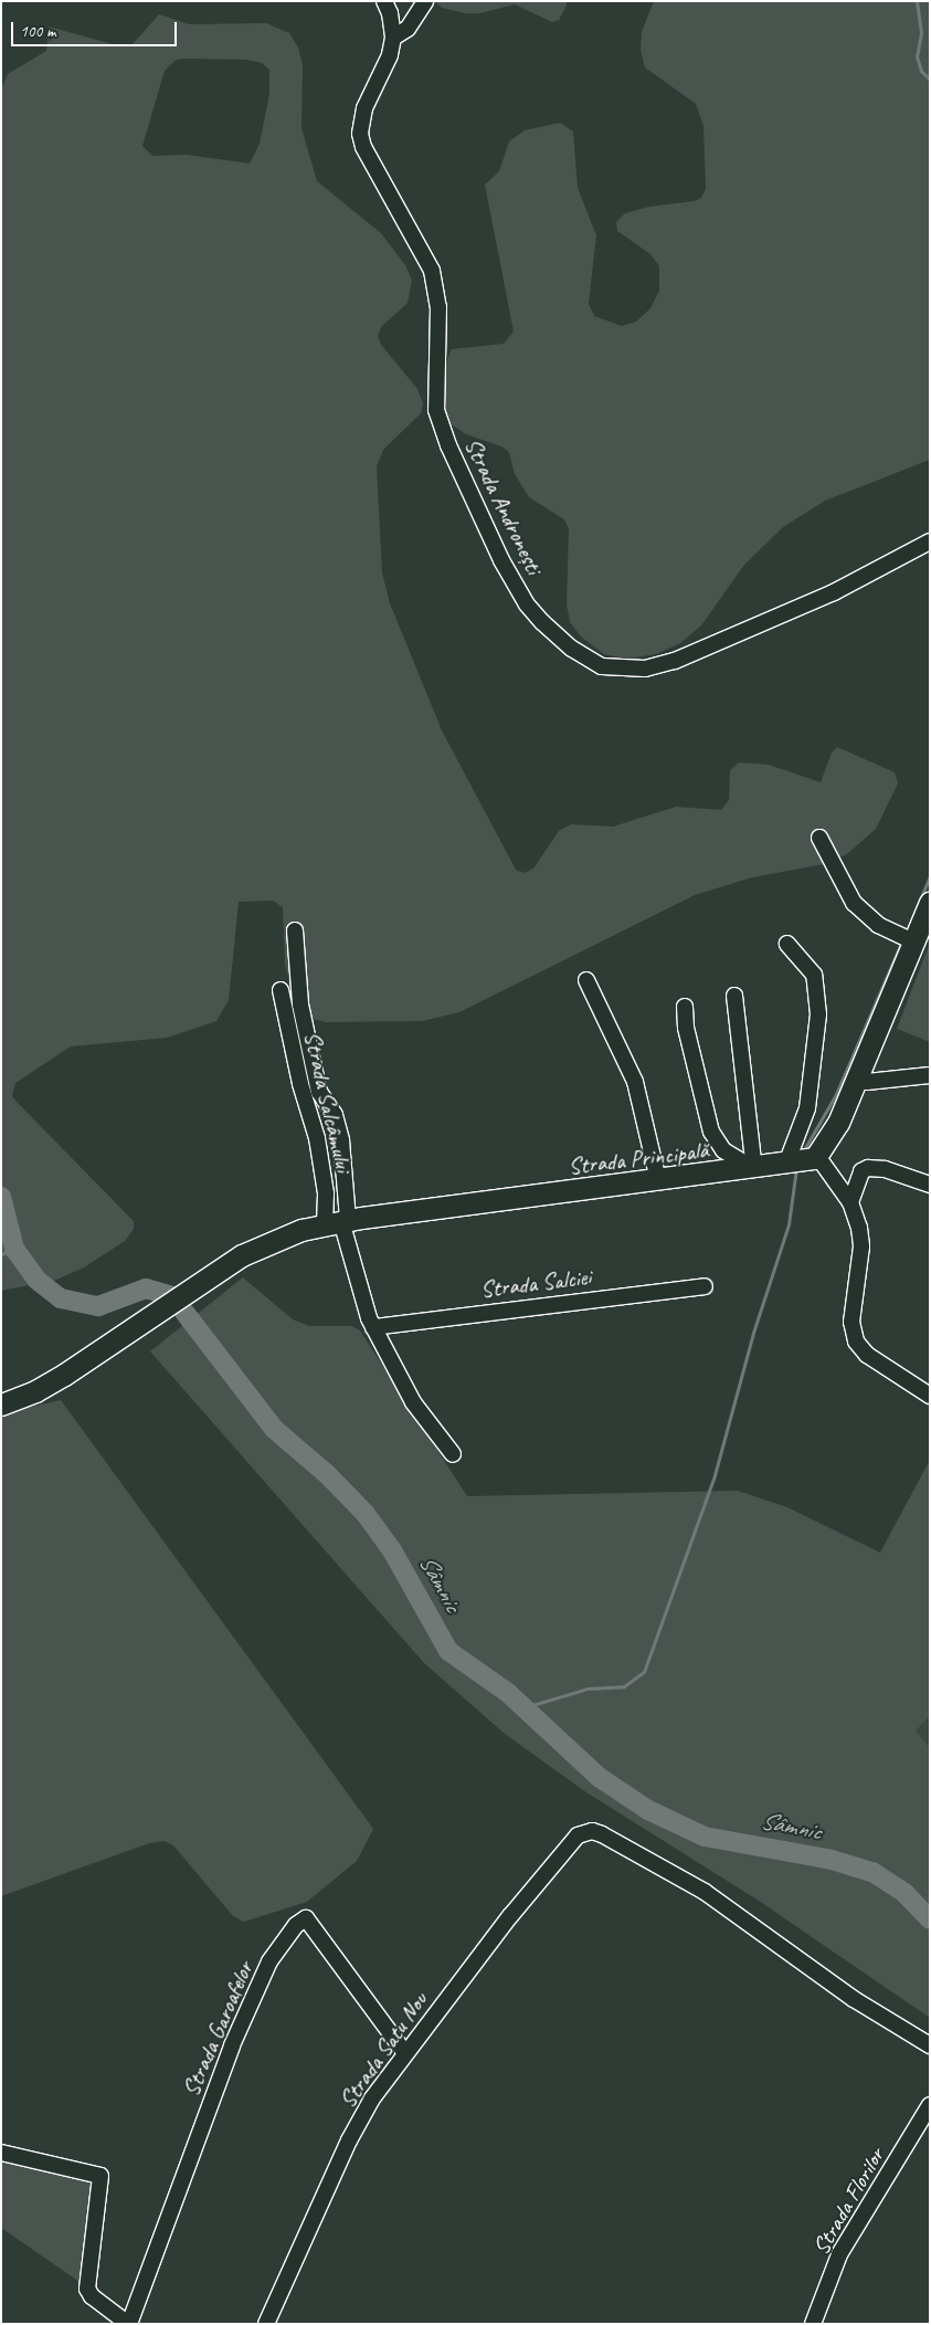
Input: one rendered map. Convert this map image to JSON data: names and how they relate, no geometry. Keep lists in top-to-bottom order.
{
  "streets": {
    "main road": ["Strada Principală"],
    "street": [
      "Strada Andronești",
      "Strada Salcâmului",
      "Strada Salciei",
      "Strada Garoafelor",
      "Strada Satu Nou",
      "Strada Florilor"
    ]
  },
  "crossings": [
    ["Strada Salcâmului", "Strada Principală"],
    ["Strada Garoafelor", "Strada Satu Nou"]
  ],
  "water": ["Sâmnic"],
  "scale_bar": "100 m"
}
